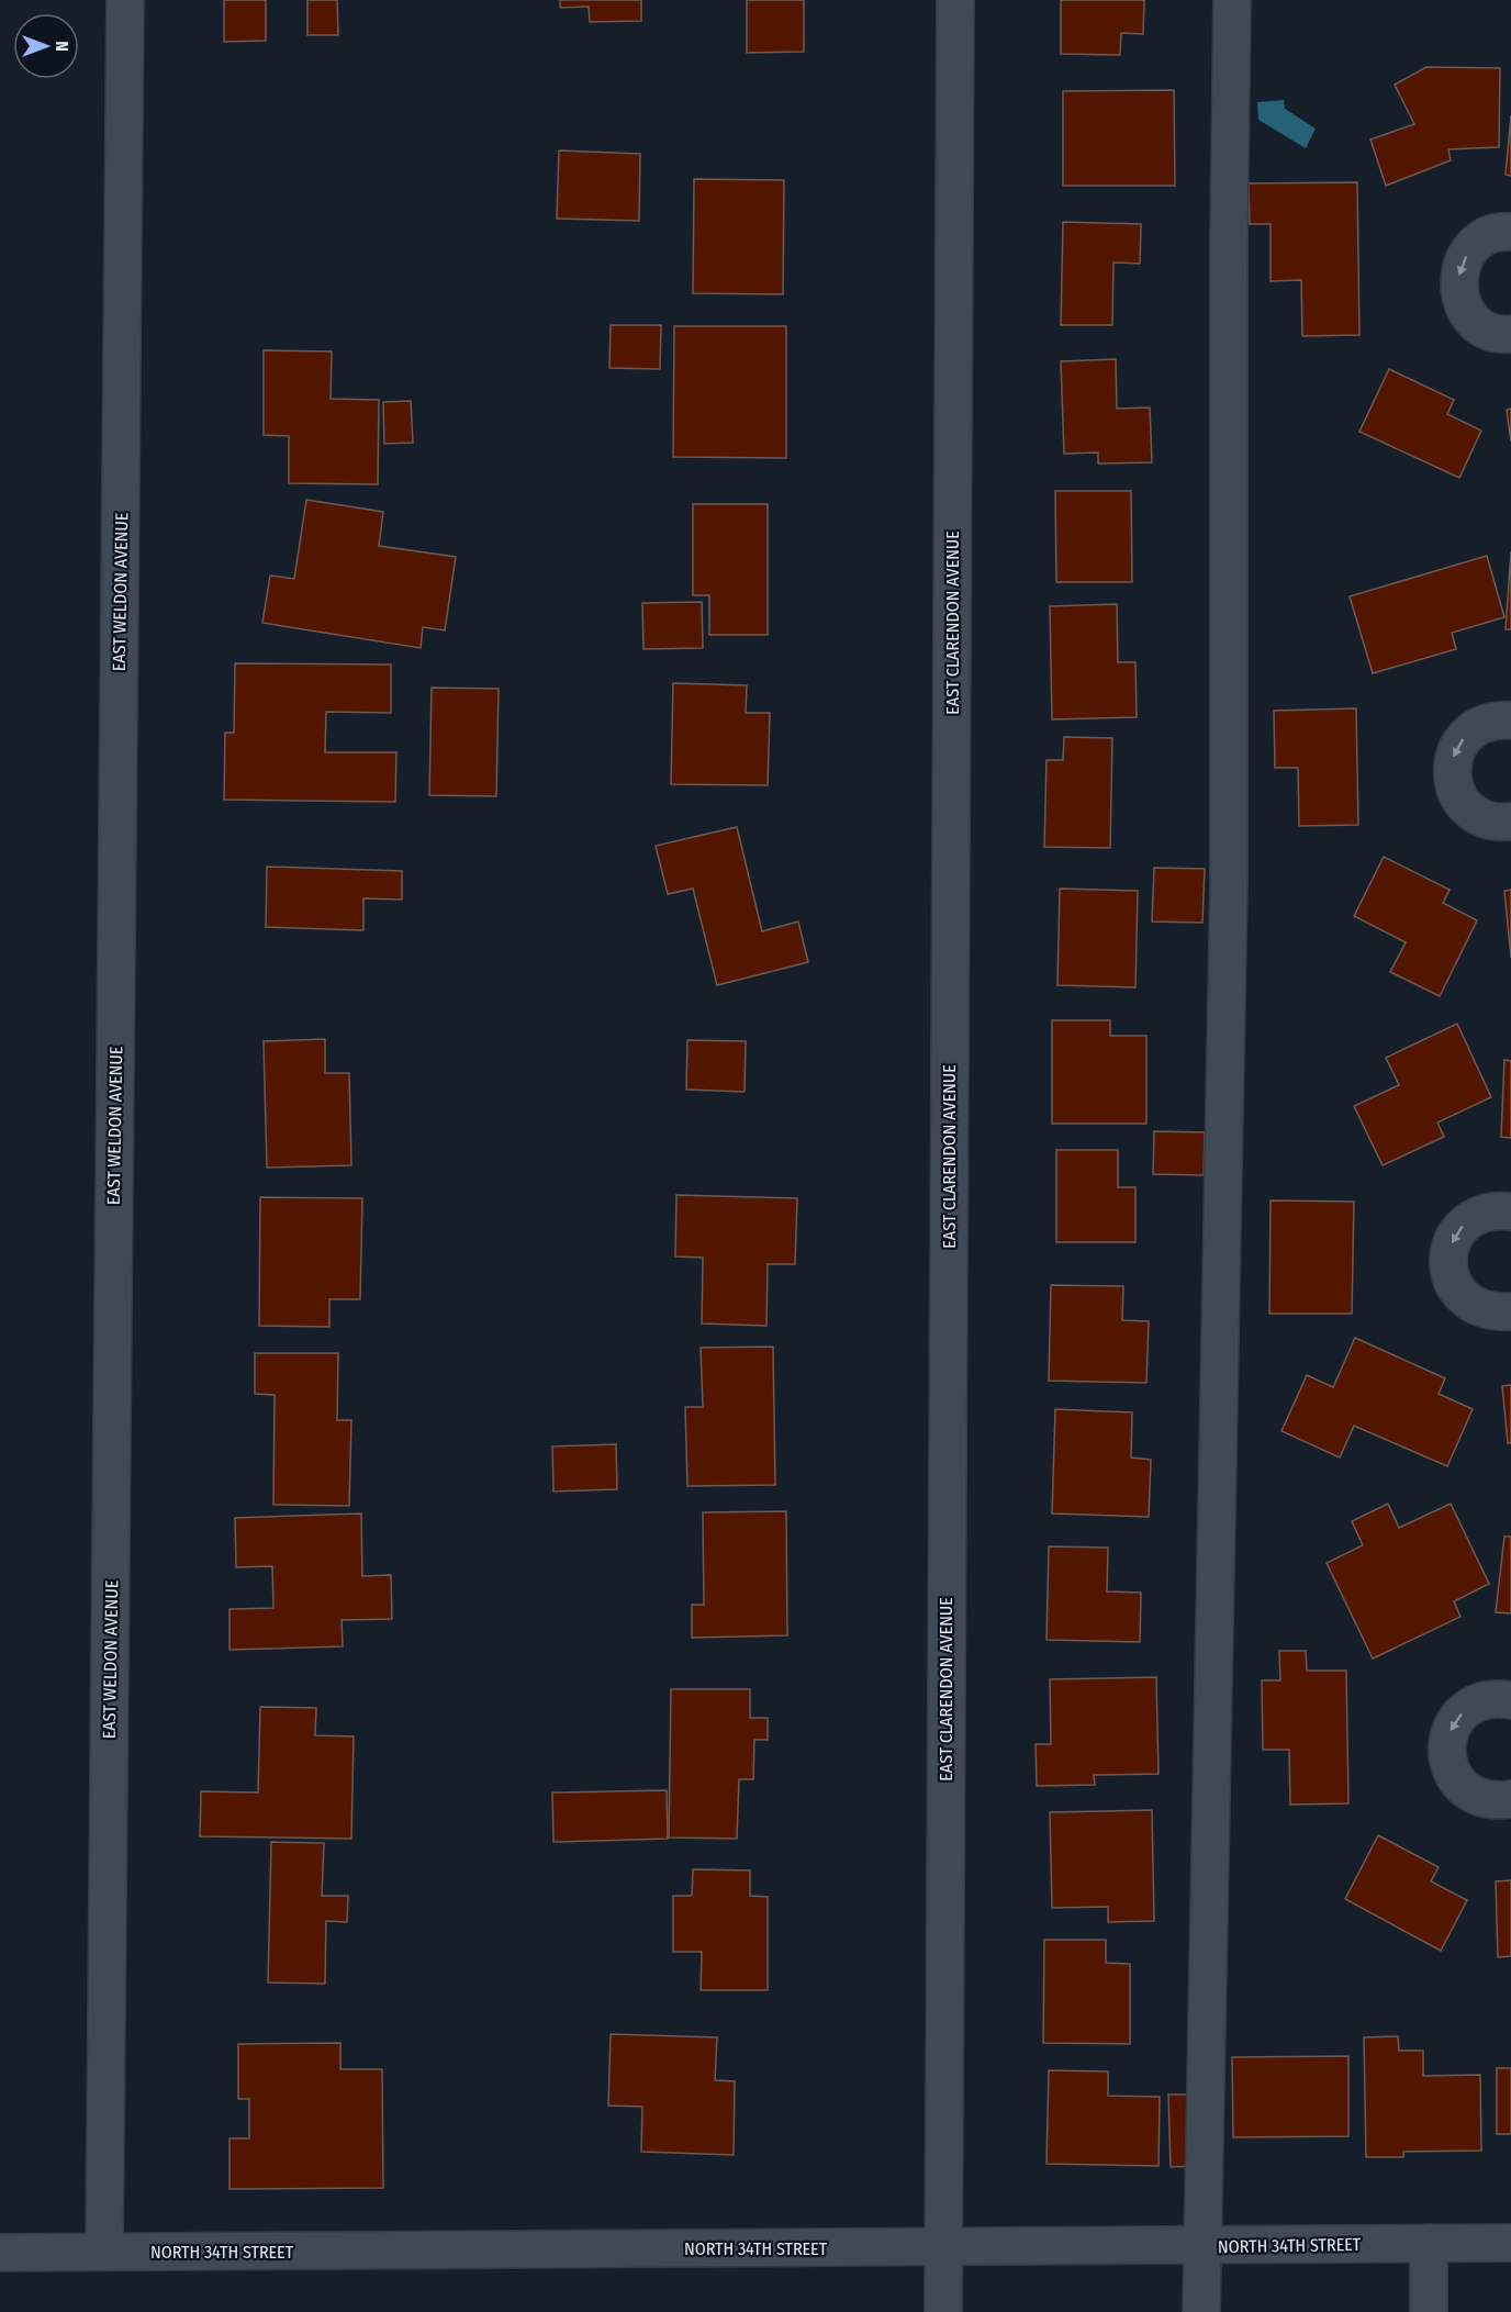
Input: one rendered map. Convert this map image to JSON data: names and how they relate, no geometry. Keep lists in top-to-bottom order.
{
  "streets": {
    "street": ["EAST WELDON AVENUE", "EAST CLARENDON AVENUE", "NORTH 34TH STREET"]
  },
  "crossings": [
    ["EAST WELDON AVENUE", "NORTH 34TH STREET"],
    ["EAST CLARENDON AVENUE", "NORTH 34TH STREET"]
  ],
  "north": "right"
}
